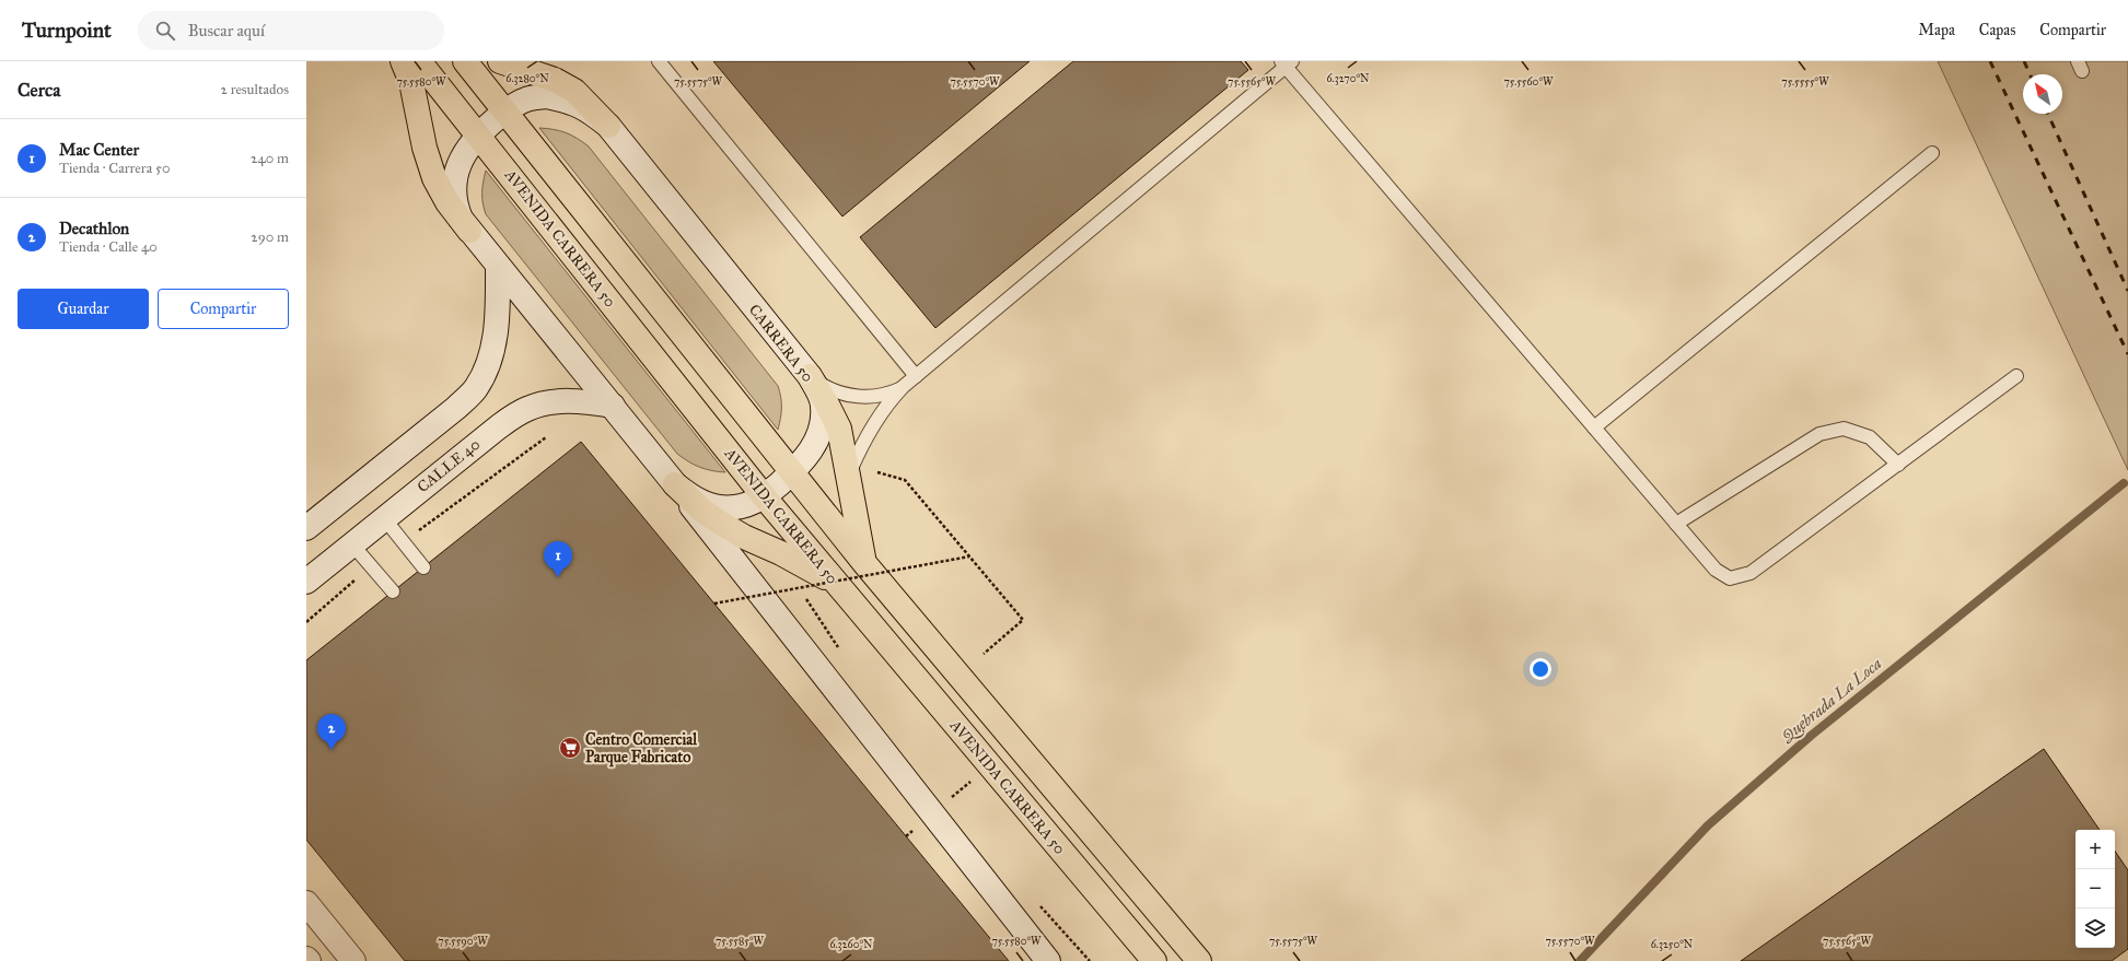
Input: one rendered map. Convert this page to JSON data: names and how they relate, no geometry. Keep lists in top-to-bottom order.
{
  "streets": {
    "main road": ["AVENIDA CARRERA 50", "CARRERA 50", "CALLE 40"]
  },
  "crossings": [
    ["AVENIDA CARRERA 50", "CARRERA 50"],
    ["CARRERA 50", "CALLE 40"]
  ],
  "water": ["Quebrada La Loca"],
  "places": {
    "supermarket": ["Centro Comercial Parque Fabricato"]
  },
  "north": "top left",
  "page": {
    "header": "Turnpoint",
    "search": "Buscar aquí",
    "nav": ["Mapa", "Capas", "Compartir"],
    "heading": ["Cerca", "2 resultados"],
    "list": [
      {
        "mark": "1",
        "name": "Mac Center",
        "note": "Tienda · Carrera 50",
        "value": "240 m"
      },
      {
        "mark": "2",
        "name": "Decathlon",
        "note": "Tienda · Calle 40",
        "value": "290 m"
      }
    ],
    "buttons": ["Guardar", "Compartir"],
    "pins": ["1", "2"],
    "map_buttons": ["+", "−"]
  },
  "coordinates": [
    "6.3280°N",
    "6.3270°N",
    "75.5580°W",
    "75.5575°W",
    "75.5570°W",
    "75.5565°W",
    "75.5560°W",
    "75.5555°W",
    "75.5590°W",
    "75.5585°W",
    "6.3260°N",
    "6.3250°N"
  ]
}
